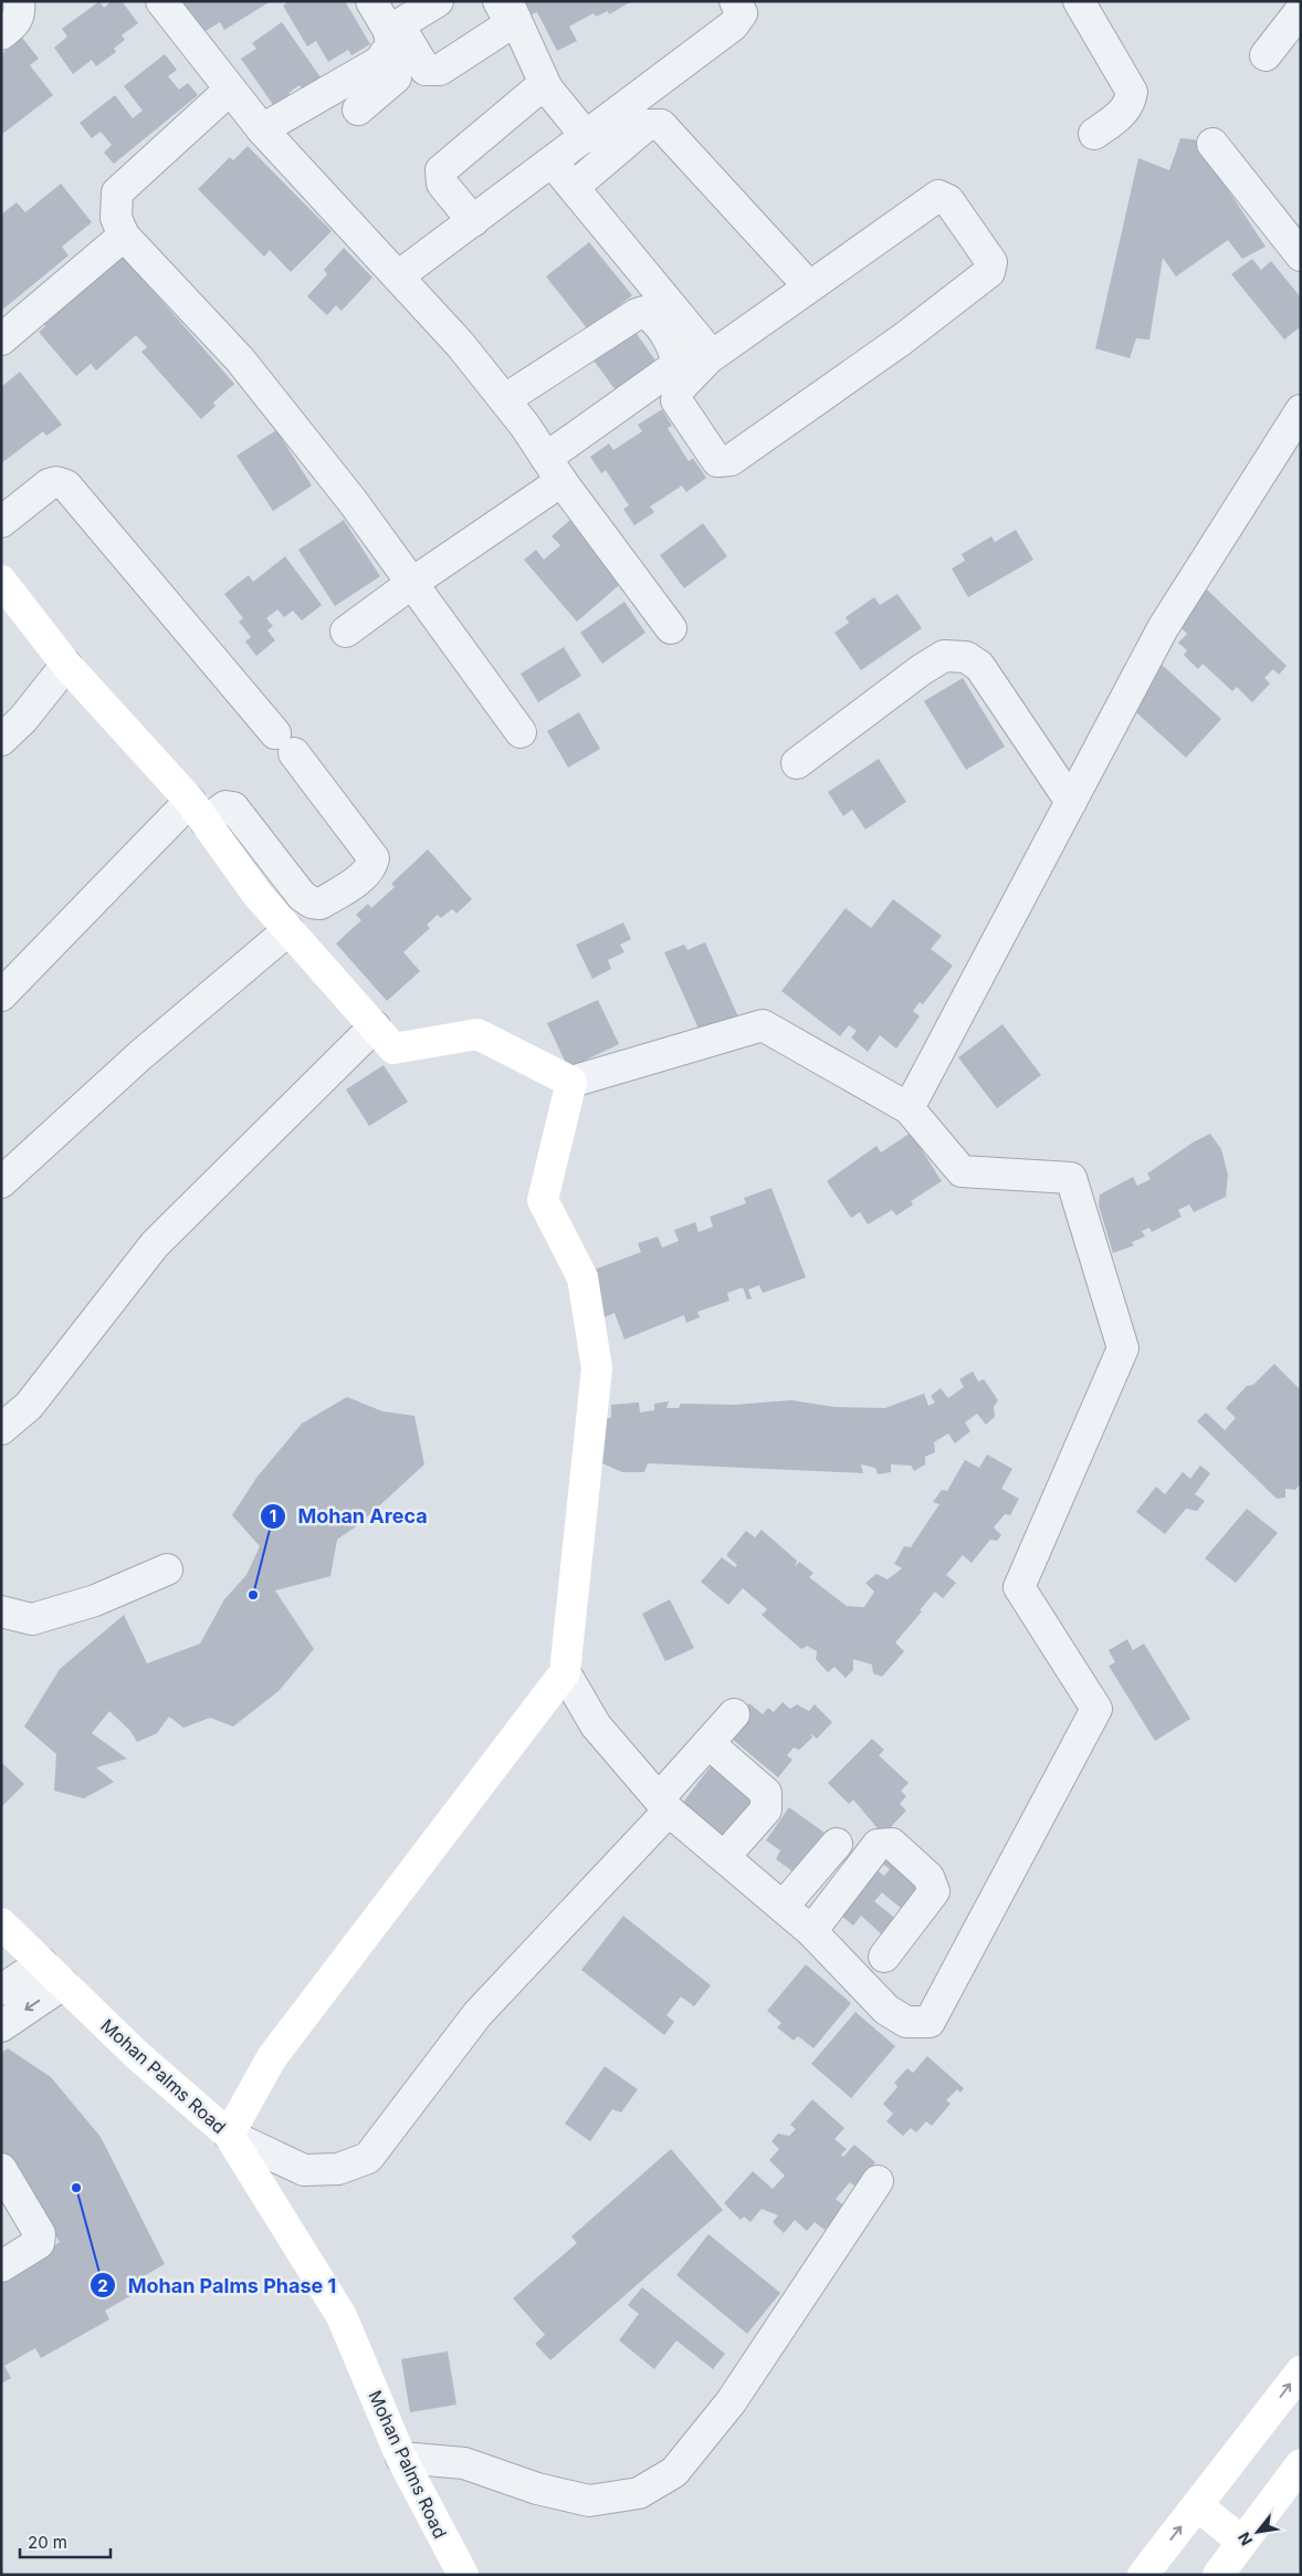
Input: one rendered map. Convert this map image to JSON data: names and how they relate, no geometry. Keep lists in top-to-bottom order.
{
  "streets": {
    "street": ["Mohan Palms Road"]
  },
  "places": ["Mohan Areca", "Mohan Palms Phase 1"],
  "scale_bar": "20 m",
  "north": "bottom left"
}
